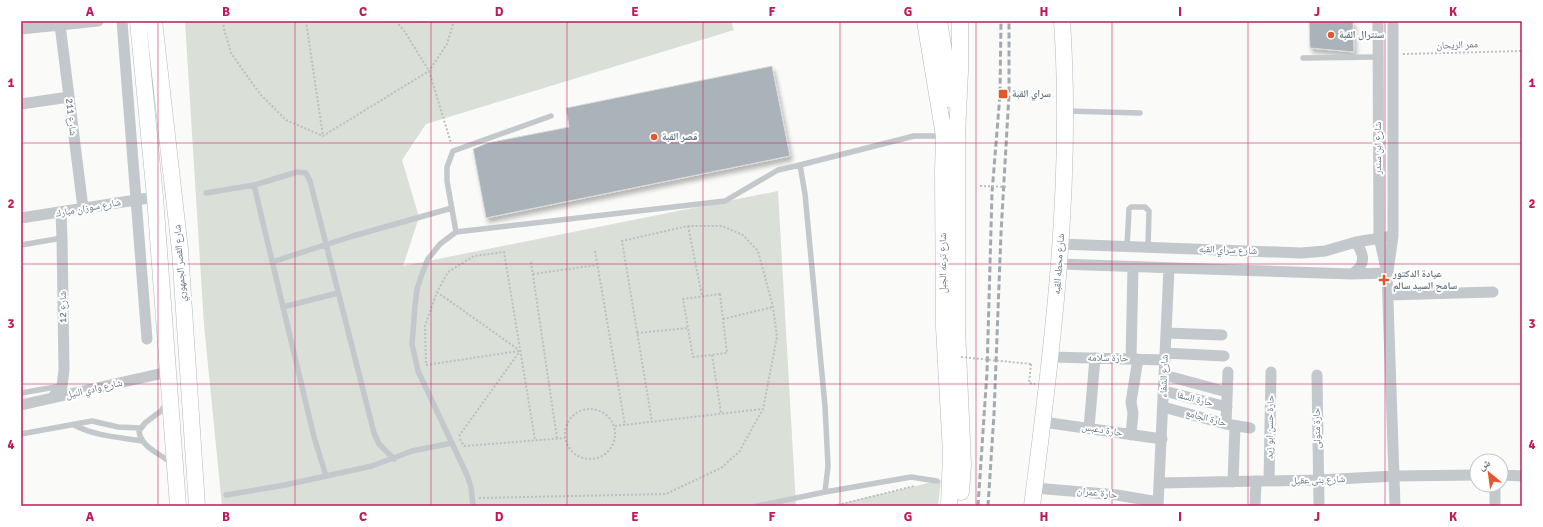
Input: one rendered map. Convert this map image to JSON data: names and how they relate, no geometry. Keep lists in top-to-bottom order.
{
  "streets": {
    "main road": ["شارع القصر الجمهوري", "شارع ترعه الجبل", "شارع محطه القبه"],
    "street": [
      "شارع 211",
      "شارع ابن سندر",
      "شارع سوزان مبارك",
      "شارع سراي القبه",
      "شارع 12",
      "حارة سلامه",
      "شارع الشفاء",
      "شارع وادي النيل",
      "حارة السقا",
      "حارة الجامع",
      "حارة حسن ابو زيد",
      "حارة متولى",
      "حارة دعبس",
      "شارع بنى عقيل",
      "حارة عمران"
    ],
    "path": ["ممر الريحان"]
  },
  "crossings": [
    ["ممر الريحان", "شارع ابن سندر"],
    ["شارع 211", "شارع سوزان مبارك"],
    ["شارع ابن سندر", "شارع سراي القبه"],
    ["شارع ابن سندر", "شارع بنى عقيل"],
    ["شارع سوزان مبارك", "شارع القصر الجمهوري"],
    ["شارع سوزان مبارك", "شارع 12"],
    ["شارع سراي القبه", "شارع محطه القبه"],
    ["شارع سراي القبه", "شارع الشفاء"],
    ["شارع القصر الجمهوري", "شارع وادي النيل"],
    ["شارع محطه القبه", "حارة سلامه"],
    ["شارع محطه القبه", "حارة دعبس"],
    ["شارع محطه القبه", "حارة عمران"],
    ["حارة سلامه", "شارع الشفاء"],
    ["شارع الشفاء", "حارة السقا"],
    ["شارع الشفاء", "حارة الجامع"],
    ["شارع الشفاء", "حارة دعبس"],
    ["شارع الشفاء", "شارع بنى عقيل"],
    ["شارع الشفاء", "حارة عمران"],
    ["حارة حسن ابو زيد", "شارع بنى عقيل"],
    ["حارة متولى", "شارع بنى عقيل"]
  ],
  "places": {
    "other": ["سنترال القبة", "قصر القبة"],
    "transit": ["سراي القبة"],
    "health": ["عيادة الدكتور سامح السيد سالم"]
  },
  "north": "top left",
  "grid": {
    "columns": [
      "A",
      "B",
      "C",
      "D",
      "E",
      "F",
      "G",
      "H",
      "I",
      "J",
      "K"
    ],
    "rows": [
      "1",
      "2",
      "3",
      "4"
    ]
  }
}
